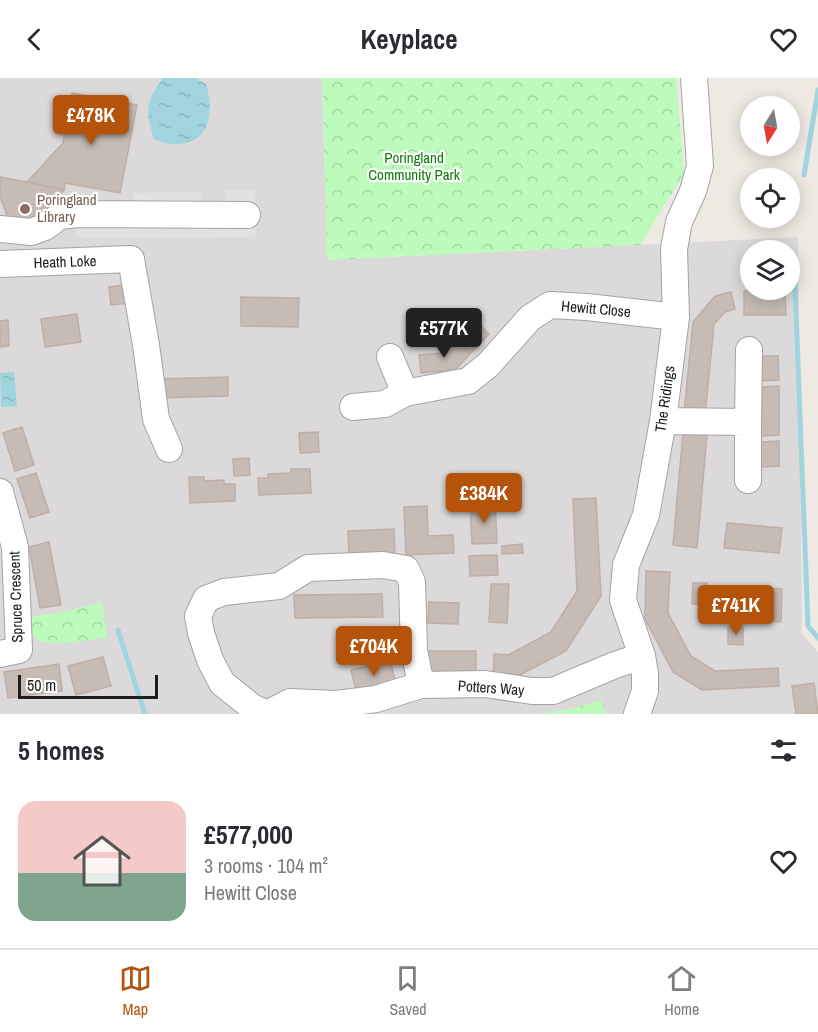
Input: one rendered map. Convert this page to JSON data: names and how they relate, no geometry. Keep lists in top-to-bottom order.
{
  "streets": {
    "street": [
      "Heath Loke",
      "Hewitt Close",
      "The Ridings",
      "Spruce Crescent",
      "Potters Way"
    ]
  },
  "crossings": [
    ["Hewitt Close", "The Ridings"],
    ["The Ridings", "Potters Way"]
  ],
  "parks": ["Poringland Community Park"],
  "places": ["Poringland Library"],
  "scale_bar": "50 m",
  "north": "bottom",
  "page": {
    "header": "Keyplace",
    "price": [
      "£478K",
      "£577K",
      "£384K",
      "£741K",
      "£704K"
    ],
    "scale": "50 m",
    "heading": "5 homes",
    "list": [
      {
        "name": "£577,000",
        "note": "3 rooms · 104 m² · Hewitt Close"
      }
    ],
    "tabs": ["Map", "Saved", "Home"]
  }
}
